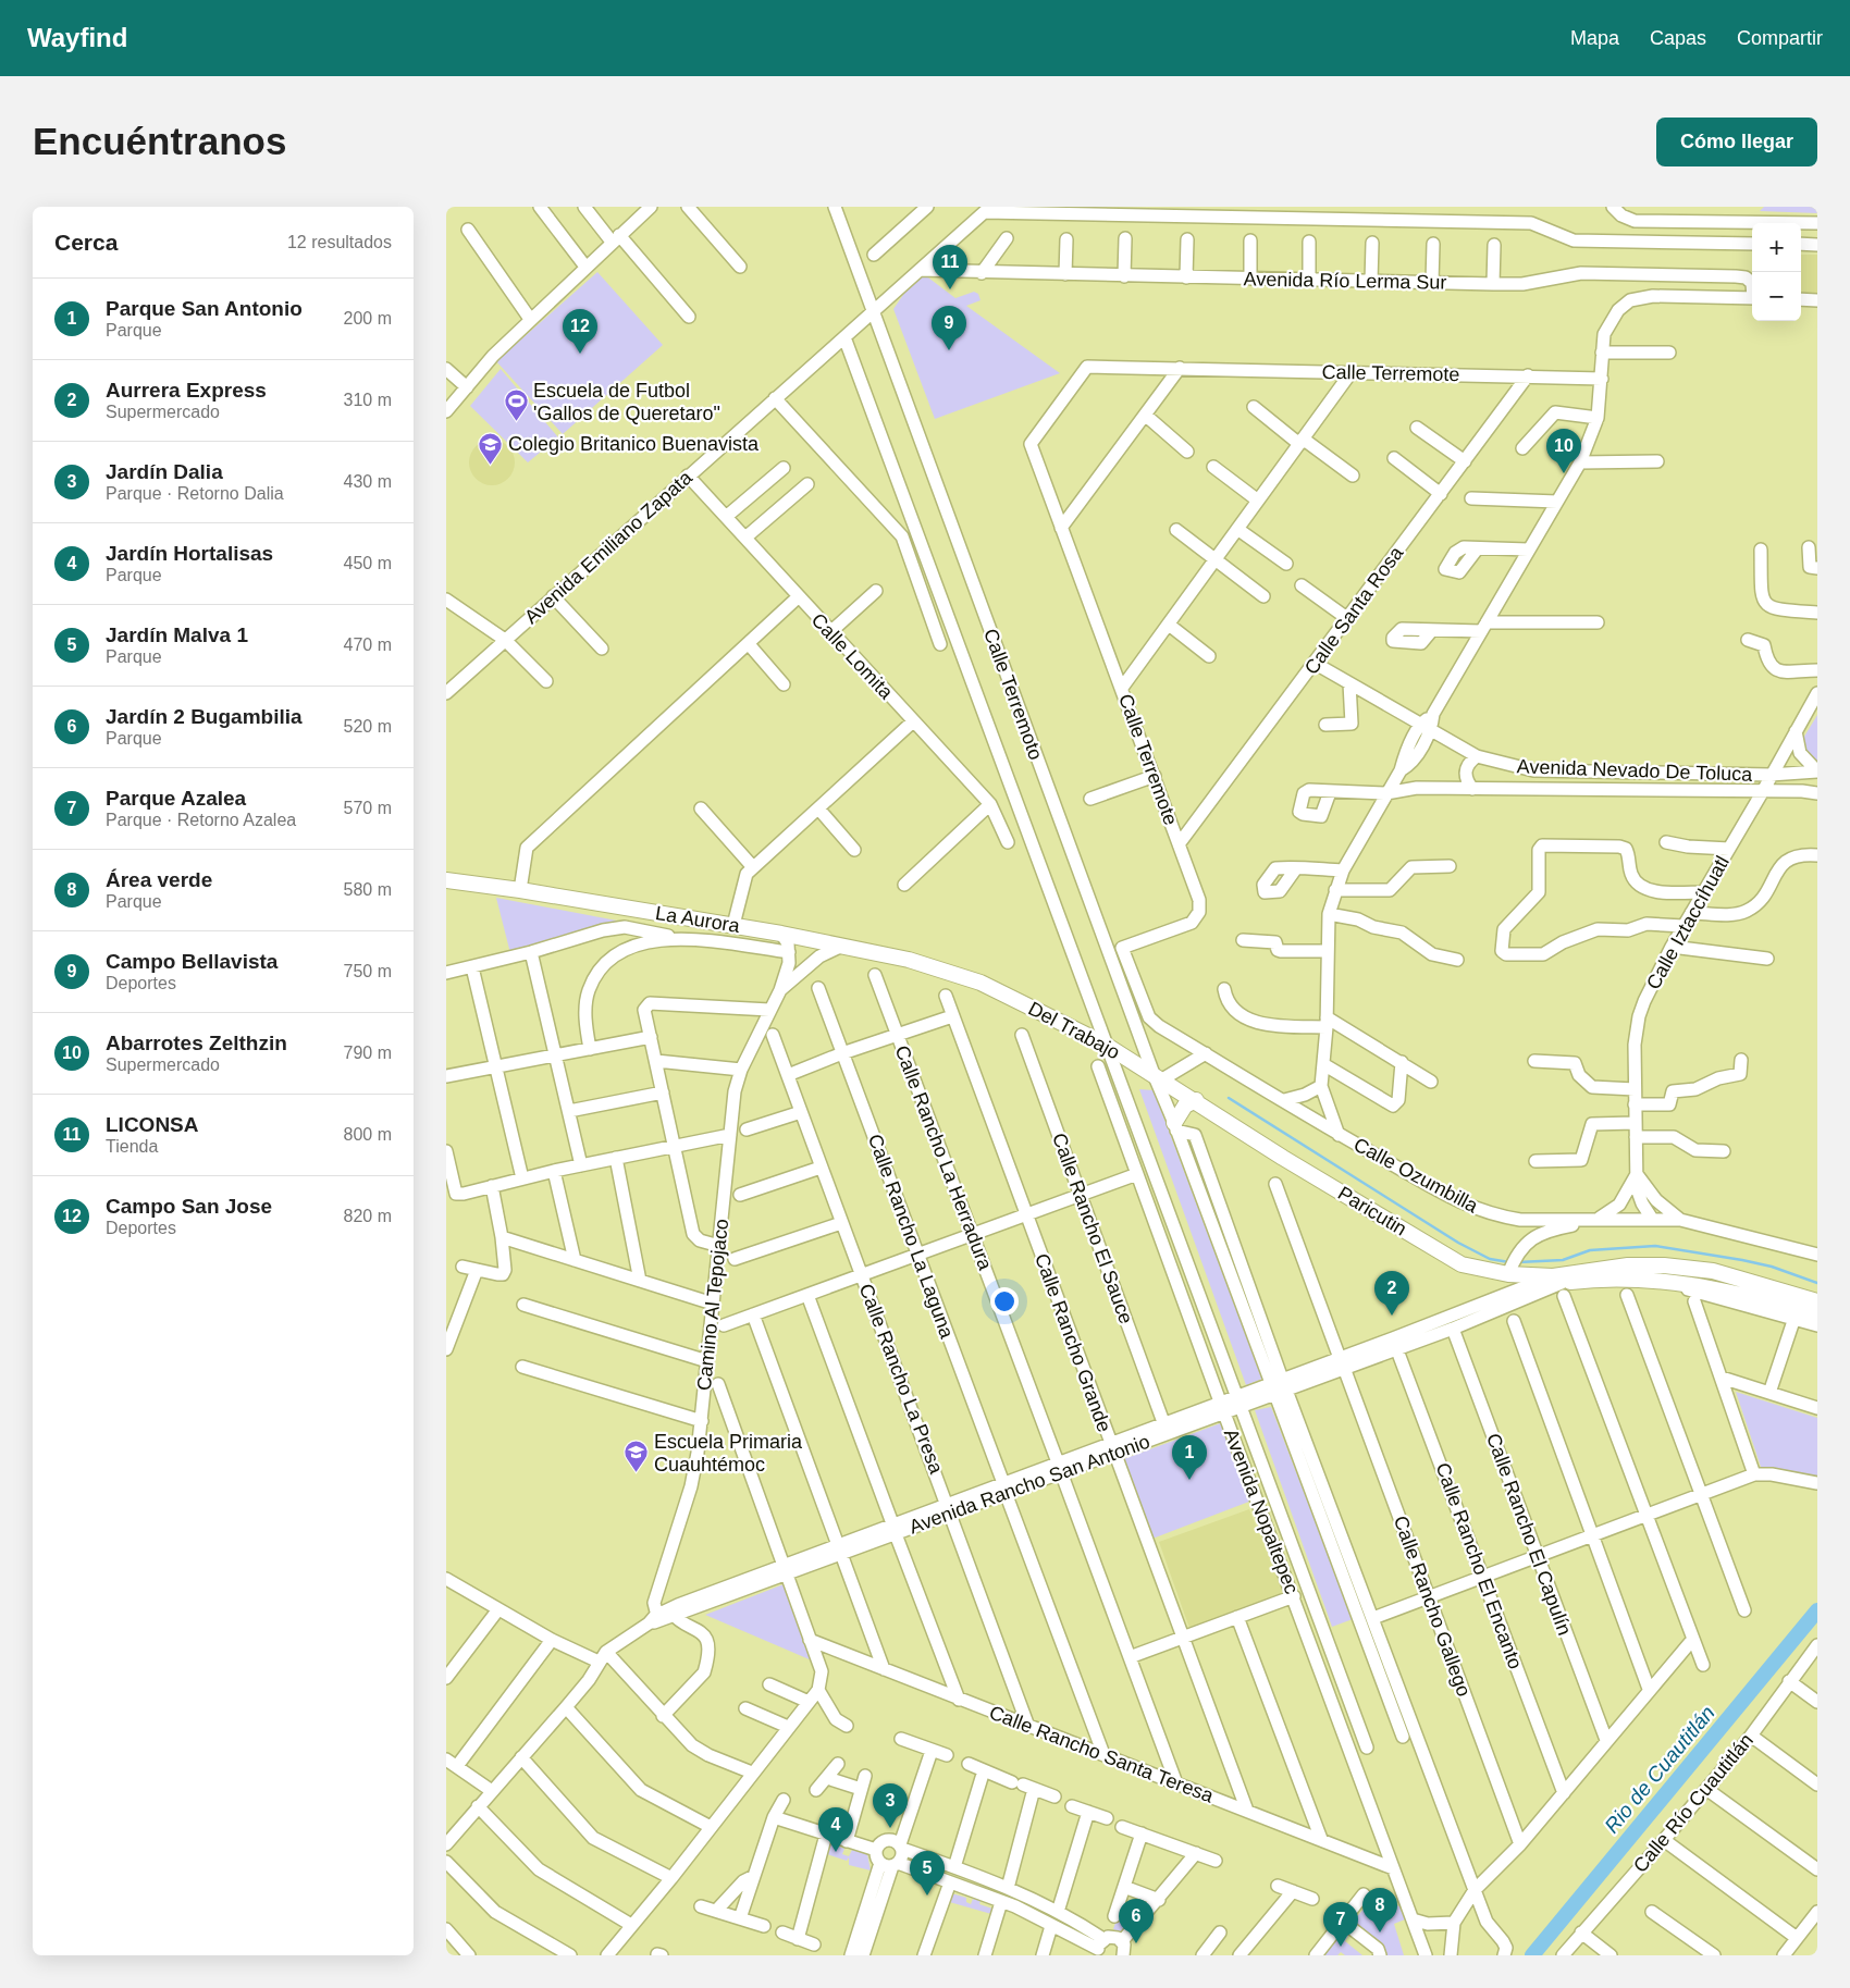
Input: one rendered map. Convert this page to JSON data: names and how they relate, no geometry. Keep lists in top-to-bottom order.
{
  "streets": {
    "main road": ["La Aurora", "Del Trabajo", "Paricutin"],
    "street": [
      "Avenida Río Lerma Sur",
      "Calle Terremote",
      "Avenida Emiliano Zapata",
      "Calle Santa Rosa",
      "Calle Lomita",
      "Calle Terremoto",
      "Avenida Nevado De Toluca",
      "Calle Iztaccíhuatl",
      "Calle Rancho La Herradura",
      "Calle Ozumbilla",
      "Calle Rancho El Sauce",
      "Calle Rancho La Laguna",
      "Camino Al Tepojaco",
      "Calle Rancho Grande",
      "Calle Rancho La Presa",
      "Avenida Rancho San Antonio",
      "Avenida Nopaltepec",
      "Calle Rancho El Capulín",
      "Calle Rancho El Encanto",
      "Calle Rancho Gallego",
      "Calle Rancho Santa Teresa",
      "Calle Río Cuautitlán"
    ]
  },
  "crossings": [
    ["Avenida Río Lerma Sur", "Avenida Emiliano Zapata"],
    ["Calle Terremote", "Calle Santa Rosa"],
    ["Calle Terremote", "Calle Ozumbilla"],
    ["Avenida Emiliano Zapata", "Calle Lomita"],
    ["Avenida Emiliano Zapata", "Calle Terremoto"],
    ["Calle Santa Rosa", "Avenida Nevado De Toluca"],
    ["Calle Terremoto", "Del Trabajo"],
    ["Calle Terremoto", "Avenida Rancho San Antonio"],
    ["Avenida Nevado De Toluca", "Calle Iztaccíhuatl"],
    ["La Aurora", "Del Trabajo"],
    ["La Aurora", "Camino Al Tepojaco"],
    ["Calle Iztaccíhuatl", "Calle Ozumbilla"],
    ["Del Trabajo", "Paricutin"],
    ["Calle Rancho La Herradura", "Avenida Rancho San Antonio"],
    ["Calle Rancho La Herradura", "Calle Rancho Santa Teresa"],
    ["Paricutin", "Avenida Rancho San Antonio"],
    ["Calle Rancho El Sauce", "Avenida Rancho San Antonio"],
    ["Calle Rancho La Laguna", "Avenida Rancho San Antonio"],
    ["Calle Rancho La Laguna", "Calle Rancho Santa Teresa"],
    ["Camino Al Tepojaco", "Avenida Rancho San Antonio"],
    ["Calle Rancho Grande", "Avenida Rancho San Antonio"],
    ["Calle Rancho Grande", "Calle Rancho Santa Teresa"],
    ["Calle Rancho La Presa", "Avenida Rancho San Antonio"],
    ["Calle Rancho La Presa", "Calle Rancho Santa Teresa"],
    ["Avenida Rancho San Antonio", "Avenida Nopaltepec"],
    ["Avenida Rancho San Antonio", "Calle Rancho El Capulín"],
    ["Avenida Rancho San Antonio", "Calle Rancho El Encanto"],
    ["Avenida Rancho San Antonio", "Calle Rancho Gallego"],
    ["Avenida Nopaltepec", "Calle Rancho Santa Teresa"]
  ],
  "water": ["Rio de Cuautitlán"],
  "places": {
    "sports": ["Escuela de Futbol 'Gallos de Queretaro\""],
    "school or university": ["Colegio Britanico Buenavista", "Escuela Primaria Cuauhtémoc"]
  },
  "page": {
    "header": "Wayfind",
    "nav": ["Mapa", "Capas", "Compartir"],
    "buttons": "Cómo llegar",
    "title": "Encuéntranos",
    "heading": ["Cerca", "12 resultados"],
    "map_buttons": ["+", "−"],
    "pins": [
      "11",
      "9",
      "12",
      "10",
      "2",
      "1",
      "3",
      "4",
      "5",
      "8",
      "6",
      "7"
    ],
    "list": [
      {
        "mark": "1",
        "name": "Parque San Antonio",
        "note": "Parque",
        "value": "200 m"
      },
      {
        "mark": "2",
        "name": "Aurrera Express",
        "note": "Supermercado",
        "value": "310 m"
      },
      {
        "mark": "3",
        "name": "Jardín Dalia",
        "note": "Parque · Retorno Dalia",
        "value": "430 m"
      },
      {
        "mark": "4",
        "name": "Jardín Hortalisas",
        "note": "Parque",
        "value": "450 m"
      },
      {
        "mark": "5",
        "name": "Jardín Malva 1",
        "note": "Parque",
        "value": "470 m"
      },
      {
        "mark": "6",
        "name": "Jardín 2 Bugambilia",
        "note": "Parque",
        "value": "520 m"
      },
      {
        "mark": "7",
        "name": "Parque Azalea",
        "note": "Parque · Retorno Azalea",
        "value": "570 m"
      },
      {
        "mark": "8",
        "name": "Área verde",
        "note": "Parque",
        "value": "580 m"
      },
      {
        "mark": "9",
        "name": "Campo Bellavista",
        "note": "Deportes",
        "value": "750 m"
      },
      {
        "mark": "10",
        "name": "Abarrotes Zelthzin",
        "note": "Supermercado",
        "value": "790 m"
      },
      {
        "mark": "11",
        "name": "LICONSA",
        "note": "Tienda",
        "value": "800 m"
      },
      {
        "mark": "12",
        "name": "Campo San Jose",
        "note": "Deportes",
        "value": "820 m"
      }
    ]
  }
}
